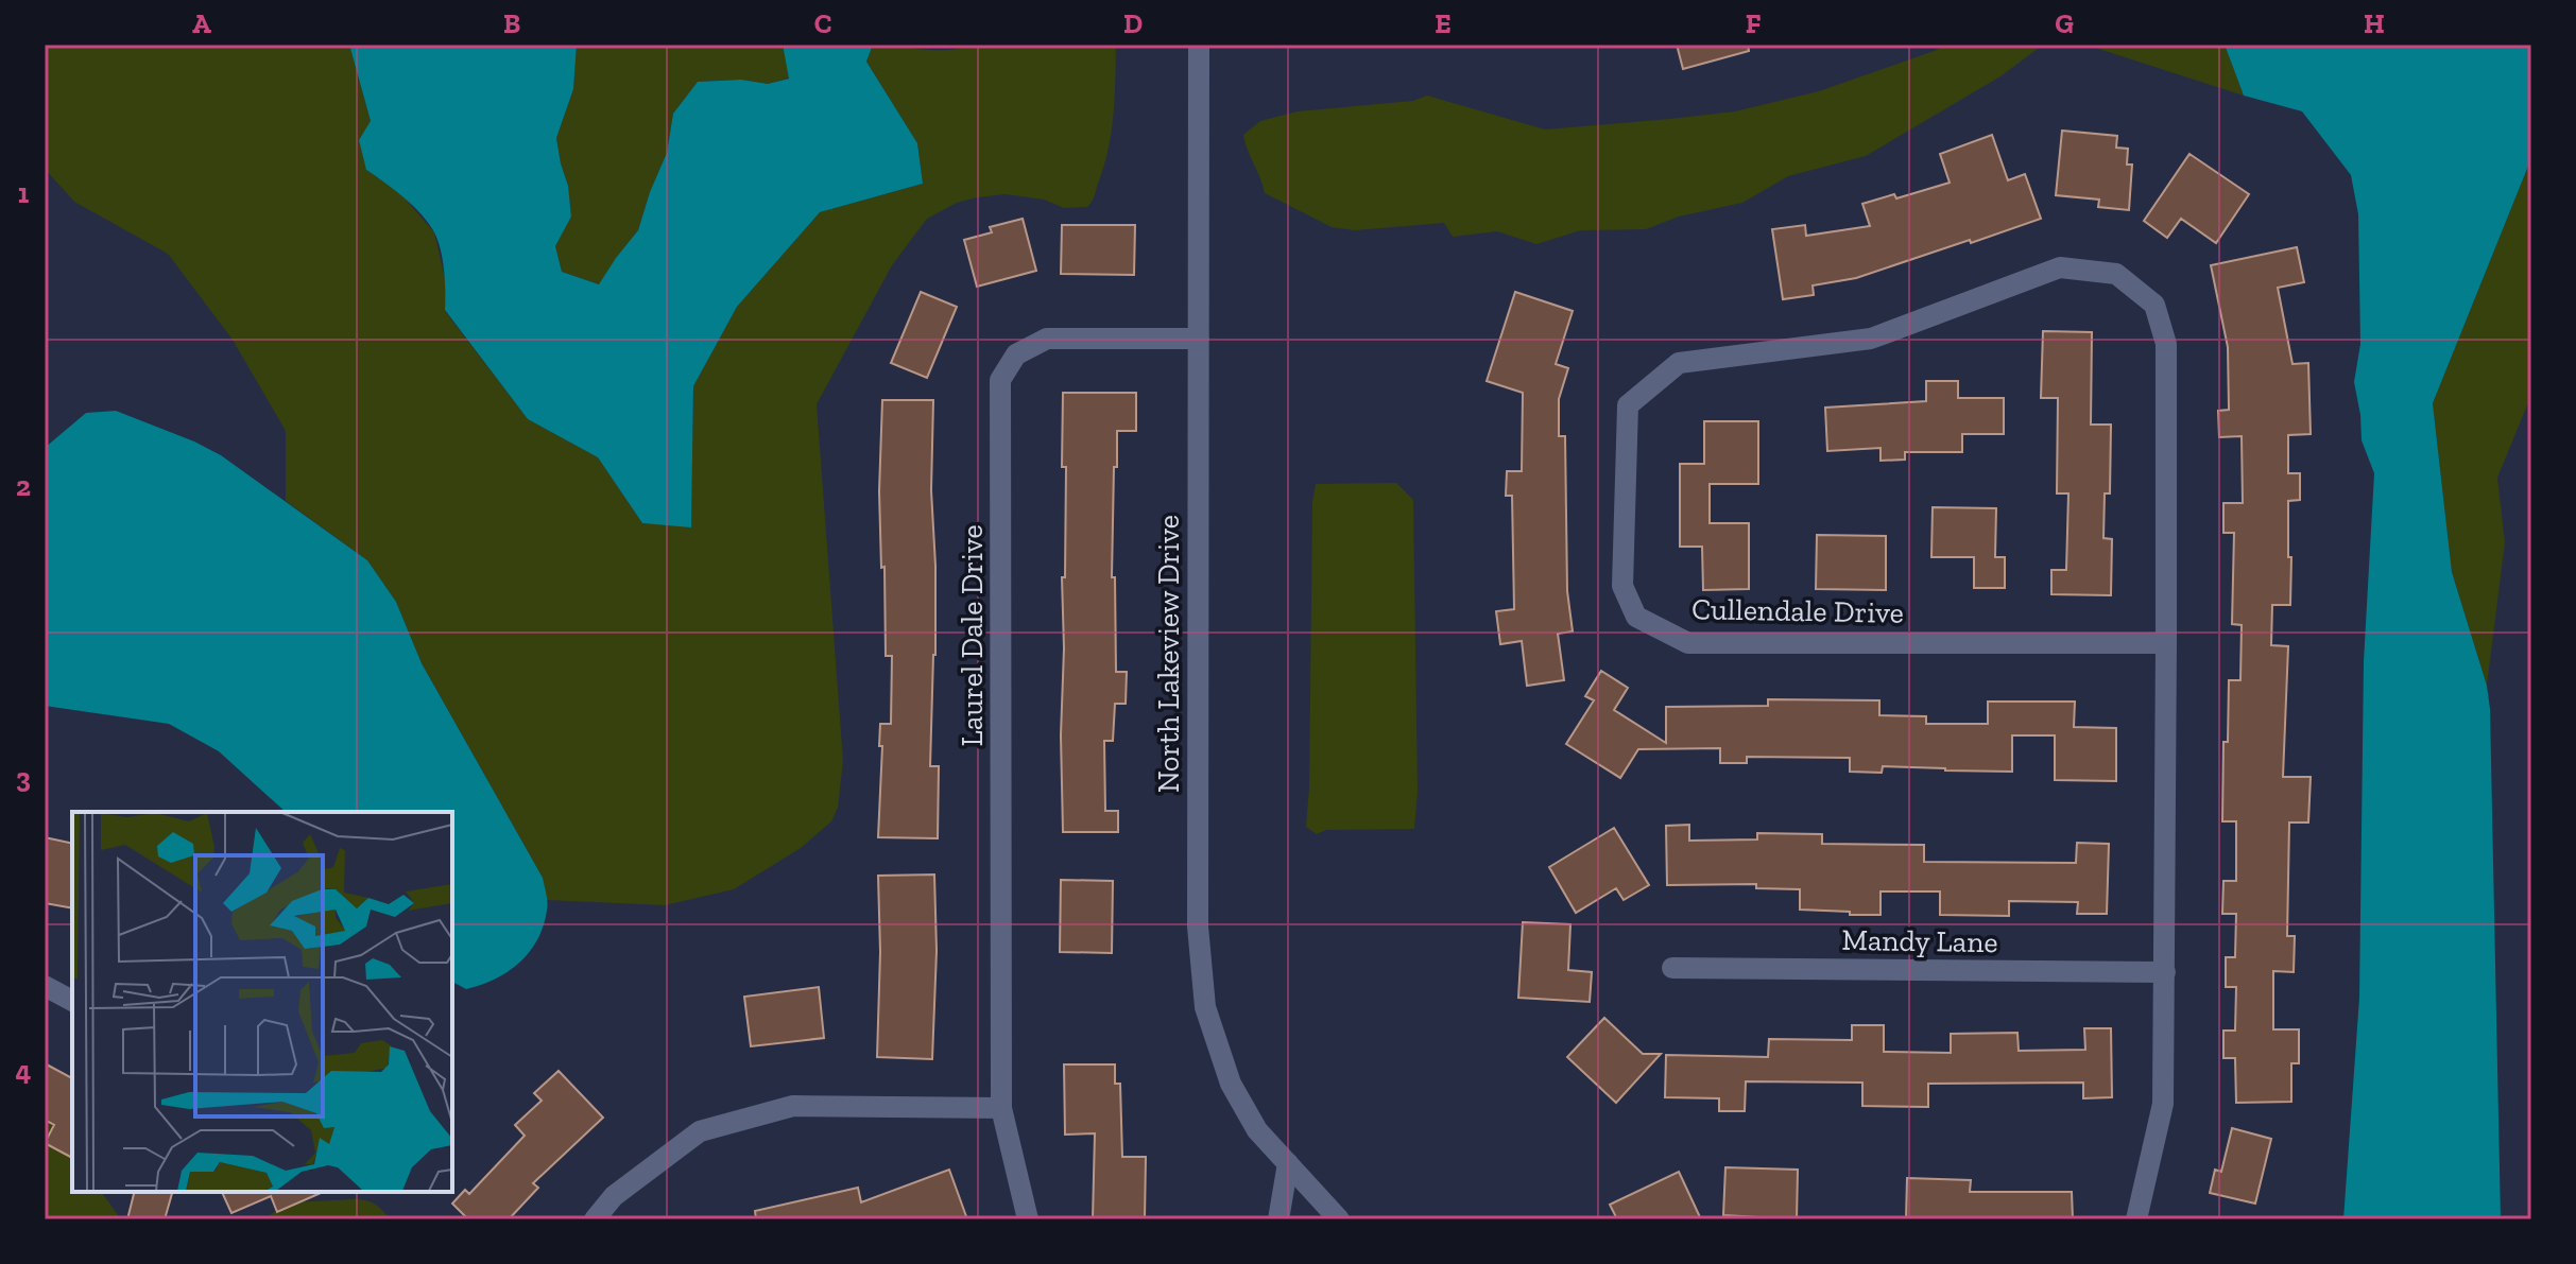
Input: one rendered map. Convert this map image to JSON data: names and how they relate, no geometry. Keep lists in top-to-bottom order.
{
  "streets": {
    "street": [
      "Cullendale Drive",
      "Laurel Dale Drive",
      "North Lakeview Drive",
      "Mandy Lane"
    ]
  },
  "crossings": [
    ["Cullendale Drive", "Mandy Lane"],
    ["Laurel Dale Drive", "North Lakeview Drive"]
  ],
  "grid": {
    "columns": [
      "A",
      "B",
      "C",
      "D",
      "E",
      "F",
      "G",
      "H"
    ],
    "rows": [
      "1",
      "2",
      "3",
      "4"
    ]
  }
}
